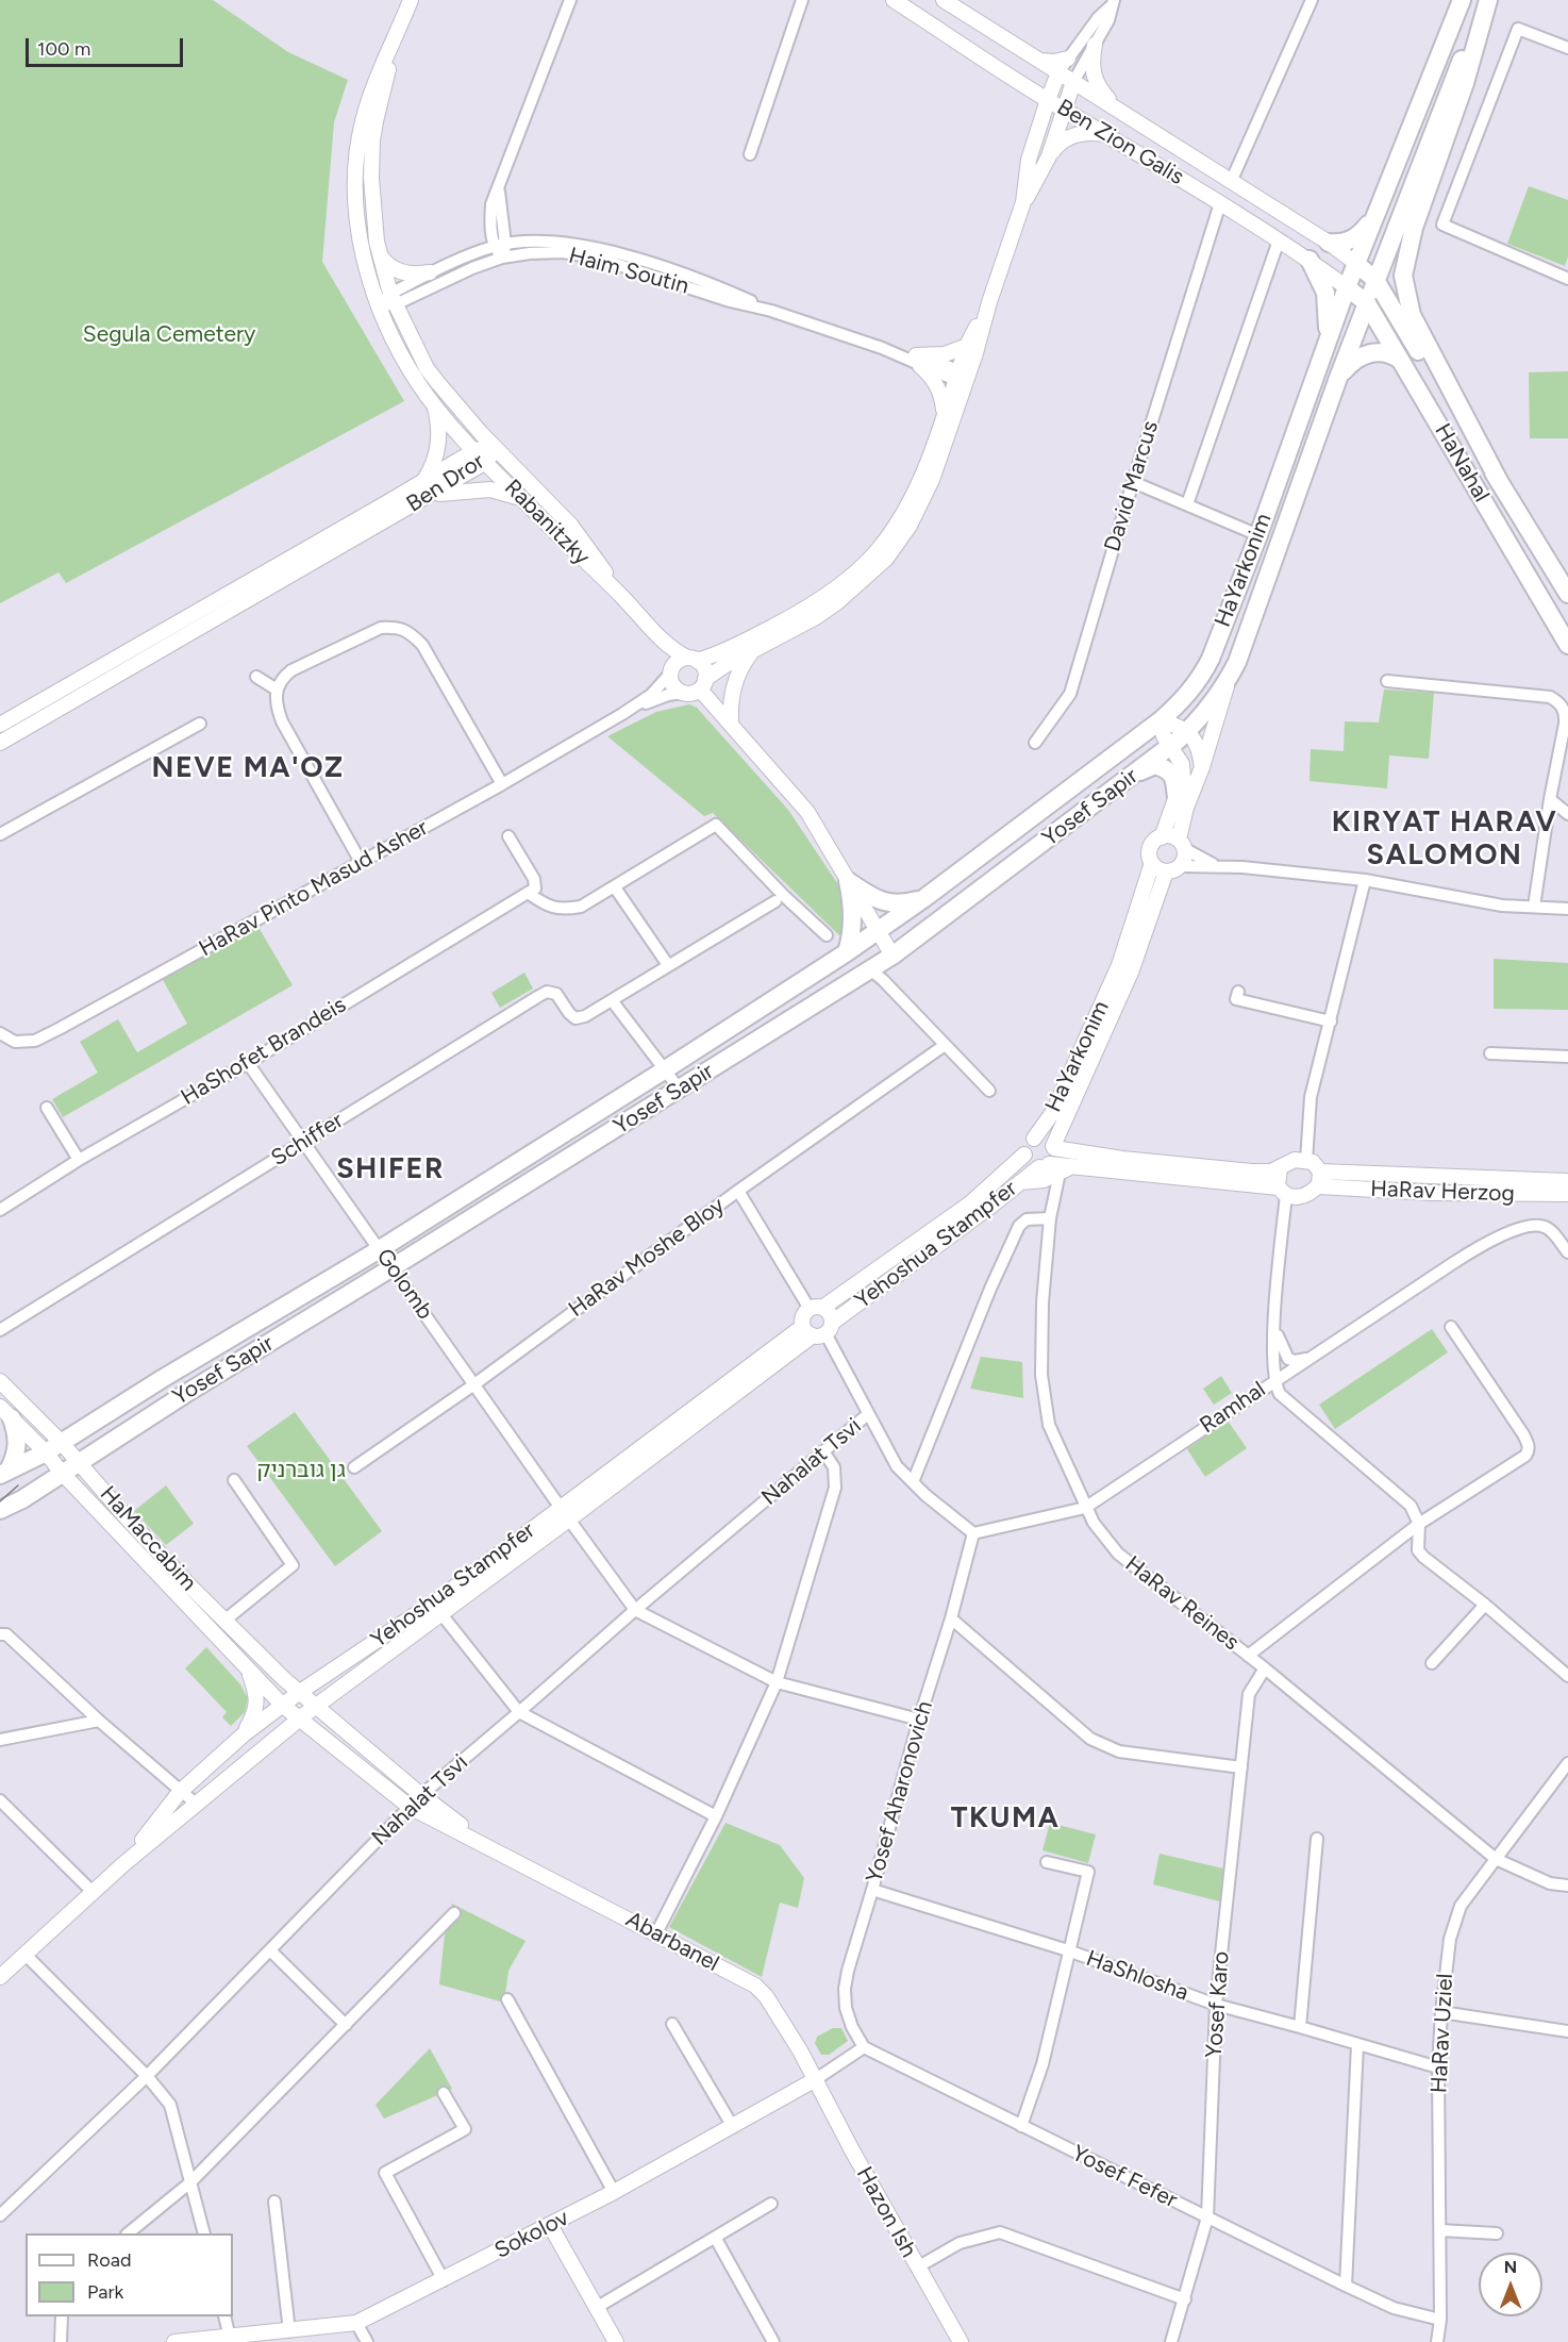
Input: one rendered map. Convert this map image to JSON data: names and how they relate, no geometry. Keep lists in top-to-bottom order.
{
  "streets": {
    "main road": ["HaNahal", "HaYarkonim", "Yosef Sapir"],
    "street": [
      "Ben Zion Galis",
      "Haim Soutin",
      "Ben Dror",
      "David Marcus",
      "Rabanitzky",
      "HaRav Pinto Masud Asher",
      "HaShofet Brandeis",
      "Schiffer",
      "HaRav Herzog",
      "Yehoshua Stampfer",
      "HaRav Moshe Bloy",
      "Golomb",
      "Ramhal",
      "Nahalat Tsvi",
      "HaMaccabim",
      "HaRav Reines",
      "Yosef Aharonovich",
      "Abarbanel",
      "HaShlosha",
      "Yosef Karo",
      "HaRav Uziel",
      "Yosef Fefer",
      "Hazon Ish",
      "Sokolov"
    ]
  },
  "crossings": [
    ["Ben Zion Galis", "HaNahal"],
    ["Ben Zion Galis", "David Marcus"],
    ["Ben Zion Galis", "HaYarkonim"],
    ["Haim Soutin", "Rabanitzky"],
    ["HaNahal", "HaYarkonim"],
    ["Ben Dror", "Rabanitzky"],
    ["Rabanitzky", "HaRav Pinto Masud Asher"],
    ["HaYarkonim", "Yosef Sapir"],
    ["HaYarkonim", "HaRav Herzog"],
    ["HaYarkonim", "Yehoshua Stampfer"],
    ["HaYarkonim", "HaRav Reines"],
    ["Yosef Sapir", "Golomb"],
    ["Yosef Sapir", "HaMaccabim"],
    ["HaShofet Brandeis", "Golomb"],
    ["Schiffer", "Golomb"],
    ["HaRav Herzog", "Yehoshua Stampfer"],
    ["HaRav Herzog", "HaRav Reines"],
    ["Yehoshua Stampfer", "Golomb"],
    ["Yehoshua Stampfer", "HaMaccabim"],
    ["Yehoshua Stampfer", "HaRav Reines"],
    ["Yehoshua Stampfer", "Abarbanel"],
    ["HaRav Moshe Bloy", "Golomb"],
    ["Golomb", "Nahalat Tsvi"],
    ["Ramhal", "HaRav Reines"],
    ["Ramhal", "Yosef Aharonovich"],
    ["Nahalat Tsvi", "Abarbanel"],
    ["HaMaccabim", "Abarbanel"],
    ["HaRav Reines", "Yosef Karo"],
    ["HaRav Reines", "HaRav Uziel"],
    ["Yosef Aharonovich", "HaShlosha"],
    ["Yosef Aharonovich", "Yosef Fefer"],
    ["Abarbanel", "Hazon Ish"],
    ["Abarbanel", "Sokolov"],
    ["HaShlosha", "Yosef Karo"],
    ["HaShlosha", "HaRav Uziel"],
    ["Yosef Karo", "Yosef Fefer"],
    ["HaRav Uziel", "Yosef Fefer"],
    ["Hazon Ish", "Sokolov"]
  ],
  "districts": [
    "NEVE MA'OZ",
    "KIRYAT HARAV SALOMON",
    "SHIFER",
    "TKUMA"
  ],
  "parks": ["Segula Cemetery", "גן גוברניק"],
  "legend": ["Road", "Park"],
  "scale_bar": "100 m",
  "north": "top"
}
